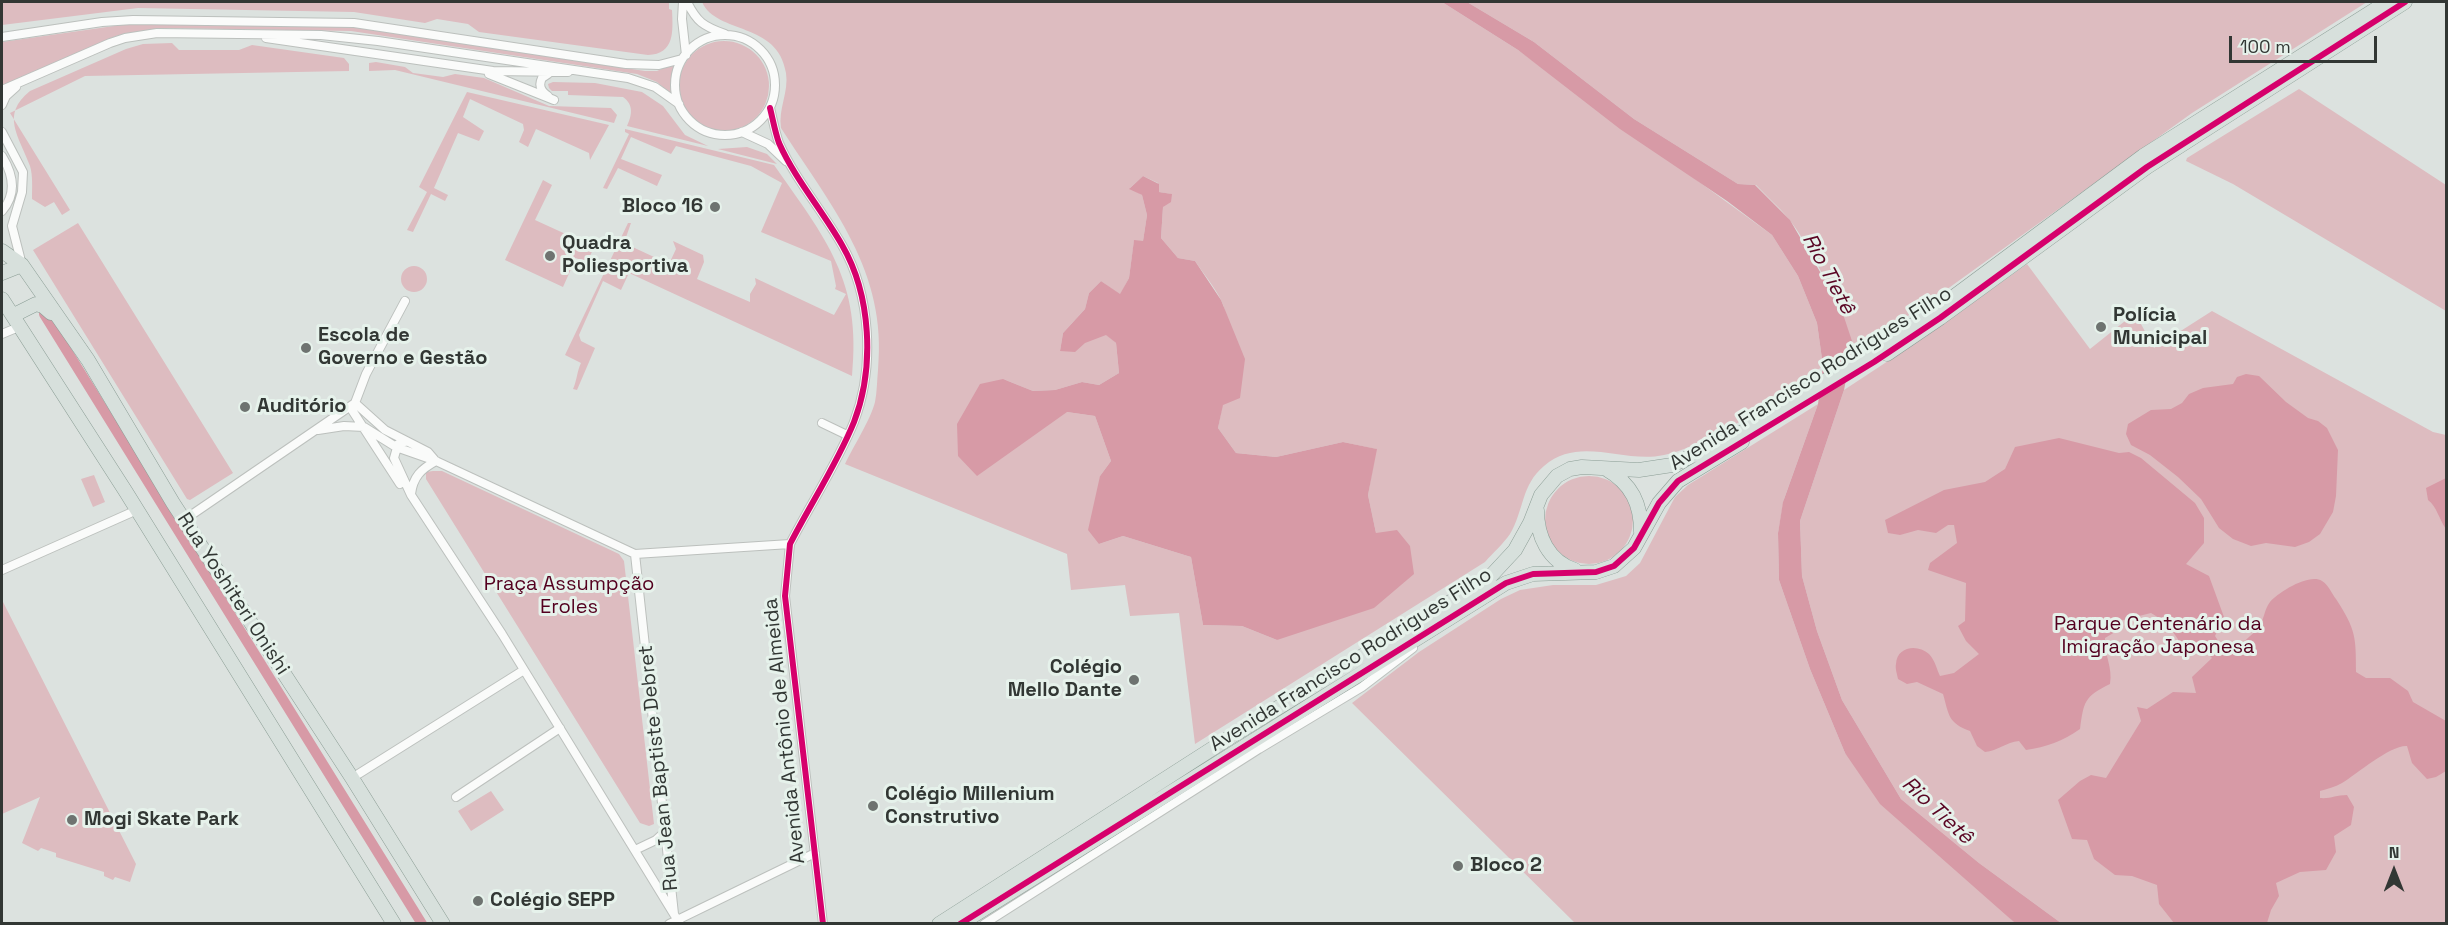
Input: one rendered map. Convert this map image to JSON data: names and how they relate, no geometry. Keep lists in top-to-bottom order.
{
  "streets": {
    "main road": ["Avenida Francisco Rodrigues Filho", "Rua Yoshiteri Onishi"],
    "street": ["Avenida Antônio de Almeida", "Rua Jean Baptiste Debret"]
  },
  "water": ["Rio Tietê"],
  "parks": ["Praça Assumpção Eroles", "Parque Centenário da Imigração Japonesa"],
  "places": [
    "Bloco 16",
    "Quadra Poliesportiva",
    "Polícia Municipal",
    "Escola de Governo e Gestão",
    "Auditório",
    "Colégio Mello Dante",
    "Colégio Millenium Construtivo",
    "Mogi Skate Park",
    "Bloco 2",
    "Colégio SEPP"
  ],
  "scale_bar": "100 m",
  "north": "top"
}
